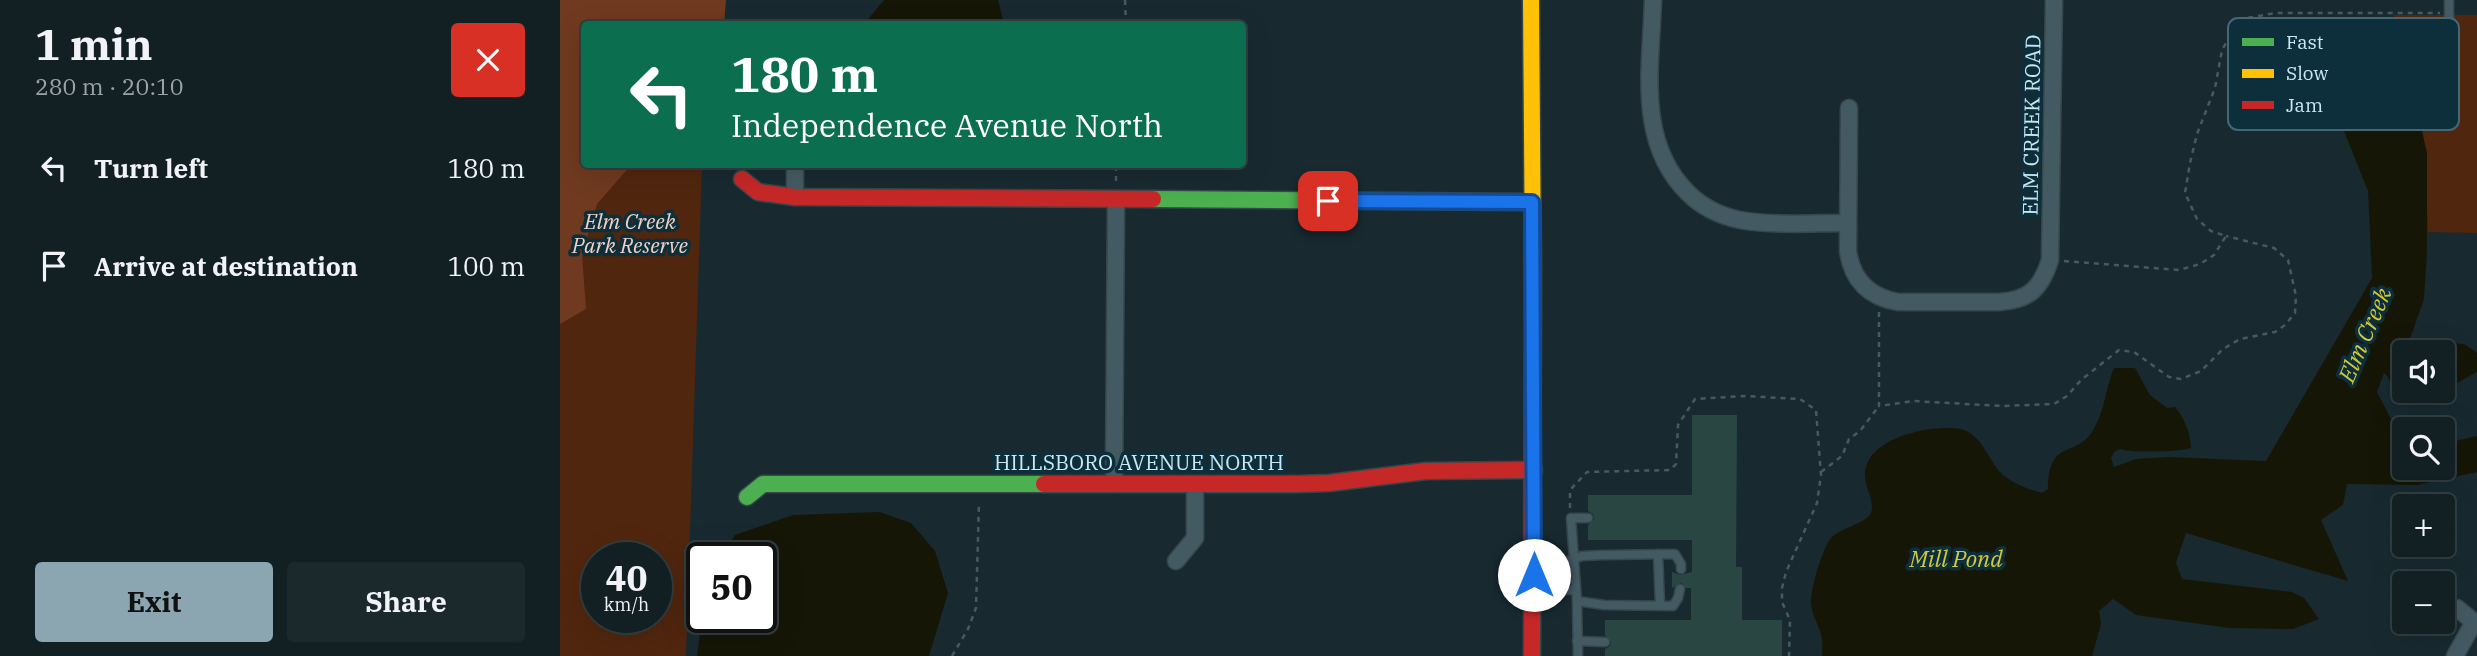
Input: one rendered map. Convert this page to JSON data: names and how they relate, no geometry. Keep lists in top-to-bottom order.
{
  "streets": {
    "street": ["ELM CREEK ROAD", "HILLSBORO AVENUE NORTH"]
  },
  "water": ["Elm Creek", "Mill Pond"],
  "parks": ["Elm Creek Park Reserve"],
  "legend": ["Fast", "Slow", "Jam"],
  "page": {
    "heading": ["1 min", "280 m · 20:10"],
    "turn": ["180 m", "Independence Avenue North"],
    "list": [
      {
        "name": "Turn left",
        "value": "180 m"
      },
      {
        "name": "Arrive at destination",
        "value": "100 m"
      }
    ],
    "map_buttons": ["+", "−"],
    "speed": "40 km/h",
    "limit": "50",
    "buttons": ["Exit", "Share"]
  }
}
